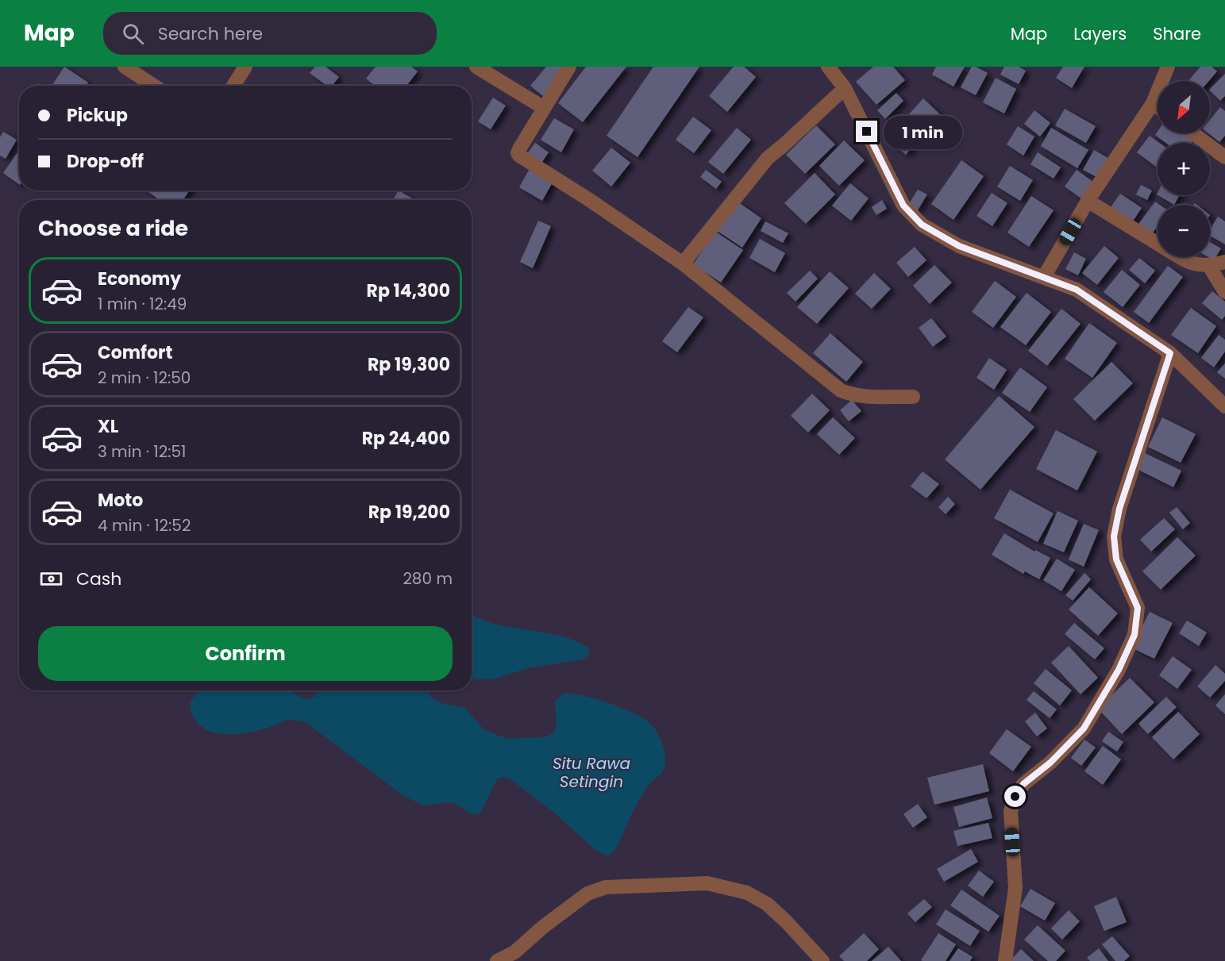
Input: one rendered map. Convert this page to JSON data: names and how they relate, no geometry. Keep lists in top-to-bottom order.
{
  "water": ["Situ Rawa Setingin"],
  "north": "bottom left",
  "page": {
    "header": "Map",
    "search": "Search here",
    "nav": ["Map", "Layers", "Share"],
    "map_buttons": ["+", "−"],
    "banner": ["Pickup", "Drop-off"],
    "bubble": "1 min",
    "heading": "Choose a ride",
    "list": [
      {
        "name": "Economy",
        "note": "1 min · 12:49",
        "value": "Rp 14,300"
      },
      {
        "name": "Comfort",
        "note": "2 min · 12:50",
        "value": "Rp 19,300"
      },
      {
        "name": "XL",
        "note": "3 min · 12:51",
        "value": "Rp 24,400"
      },
      {
        "name": "Moto",
        "note": "4 min · 12:52",
        "value": "Rp 19,200"
      }
    ],
    "pay": ["Cash", "280 m"],
    "buttons": "Confirm"
  }
}
